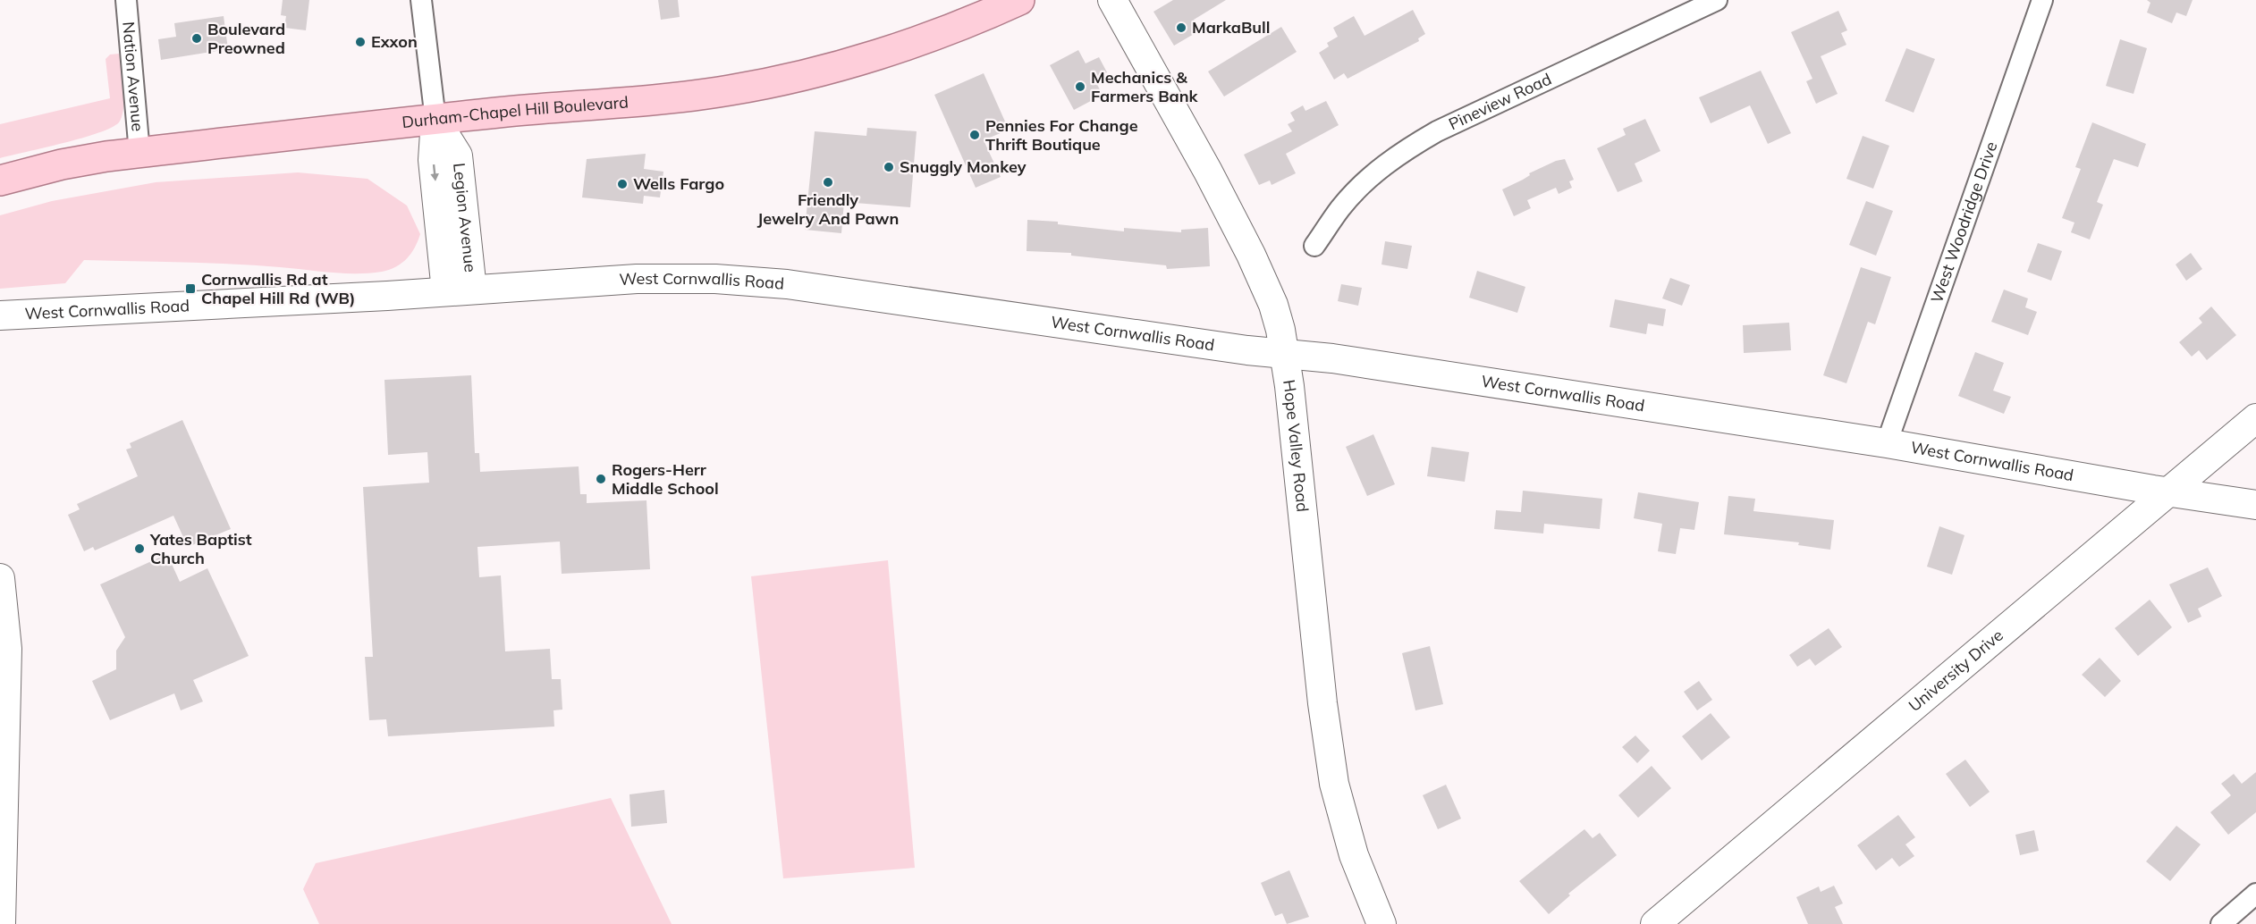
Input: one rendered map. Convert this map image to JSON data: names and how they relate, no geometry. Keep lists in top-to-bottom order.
{
  "streets": {
    "main road": ["Durham-Chapel Hill Boulevard"],
    "street": [
      "Nation Avenue",
      "Pineview Road",
      "Legion Avenue",
      "West Woodridge Drive",
      "West Cornwallis Road",
      "Hope Valley Road",
      "University Drive"
    ]
  },
  "crossings": [
    ["Nation Avenue", "Durham-Chapel Hill Boulevard"],
    ["Durham-Chapel Hill Boulevard", "Legion Avenue"],
    ["Legion Avenue", "West Cornwallis Road"],
    ["West Woodridge Drive", "West Cornwallis Road"],
    ["West Cornwallis Road", "Hope Valley Road"],
    ["West Cornwallis Road", "University Drive"]
  ],
  "places": {
    "other": [
      "MarkaBull",
      "Boulevard Preowned",
      "Exxon",
      "Mechanics & Farmers Bank",
      "Pennies For Change Thrift Boutique",
      "Snuggly Monkey",
      "Friendly Jewelry And Pawn",
      "Wells Fargo",
      "Rogers-Herr Middle School",
      "Yates Baptist Church"
    ],
    "transit": ["Cornwallis Rd at Chapel Hill Rd (WB)"]
  }
}
